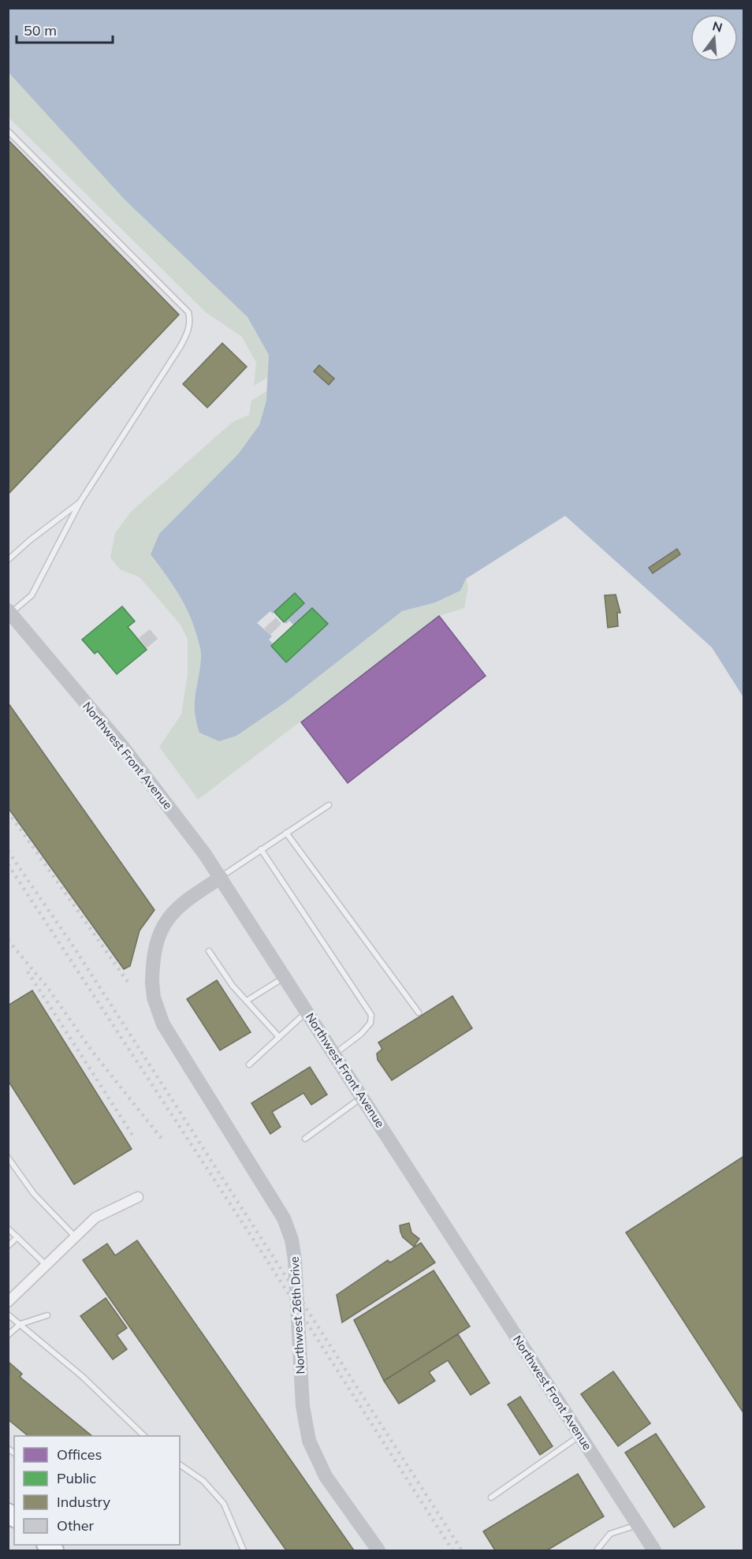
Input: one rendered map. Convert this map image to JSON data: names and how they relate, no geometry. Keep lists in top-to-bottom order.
{
  "streets": {
    "main road": ["Northwest Front Avenue", "Northwest 26th Drive"]
  },
  "crossings": [
    ["Northwest Front Avenue", "Northwest 26th Drive"]
  ],
  "legend": [
    "Offices",
    "Public",
    "Industry",
    "Other"
  ],
  "scale_bar": "50 m",
  "north": "top"
}
